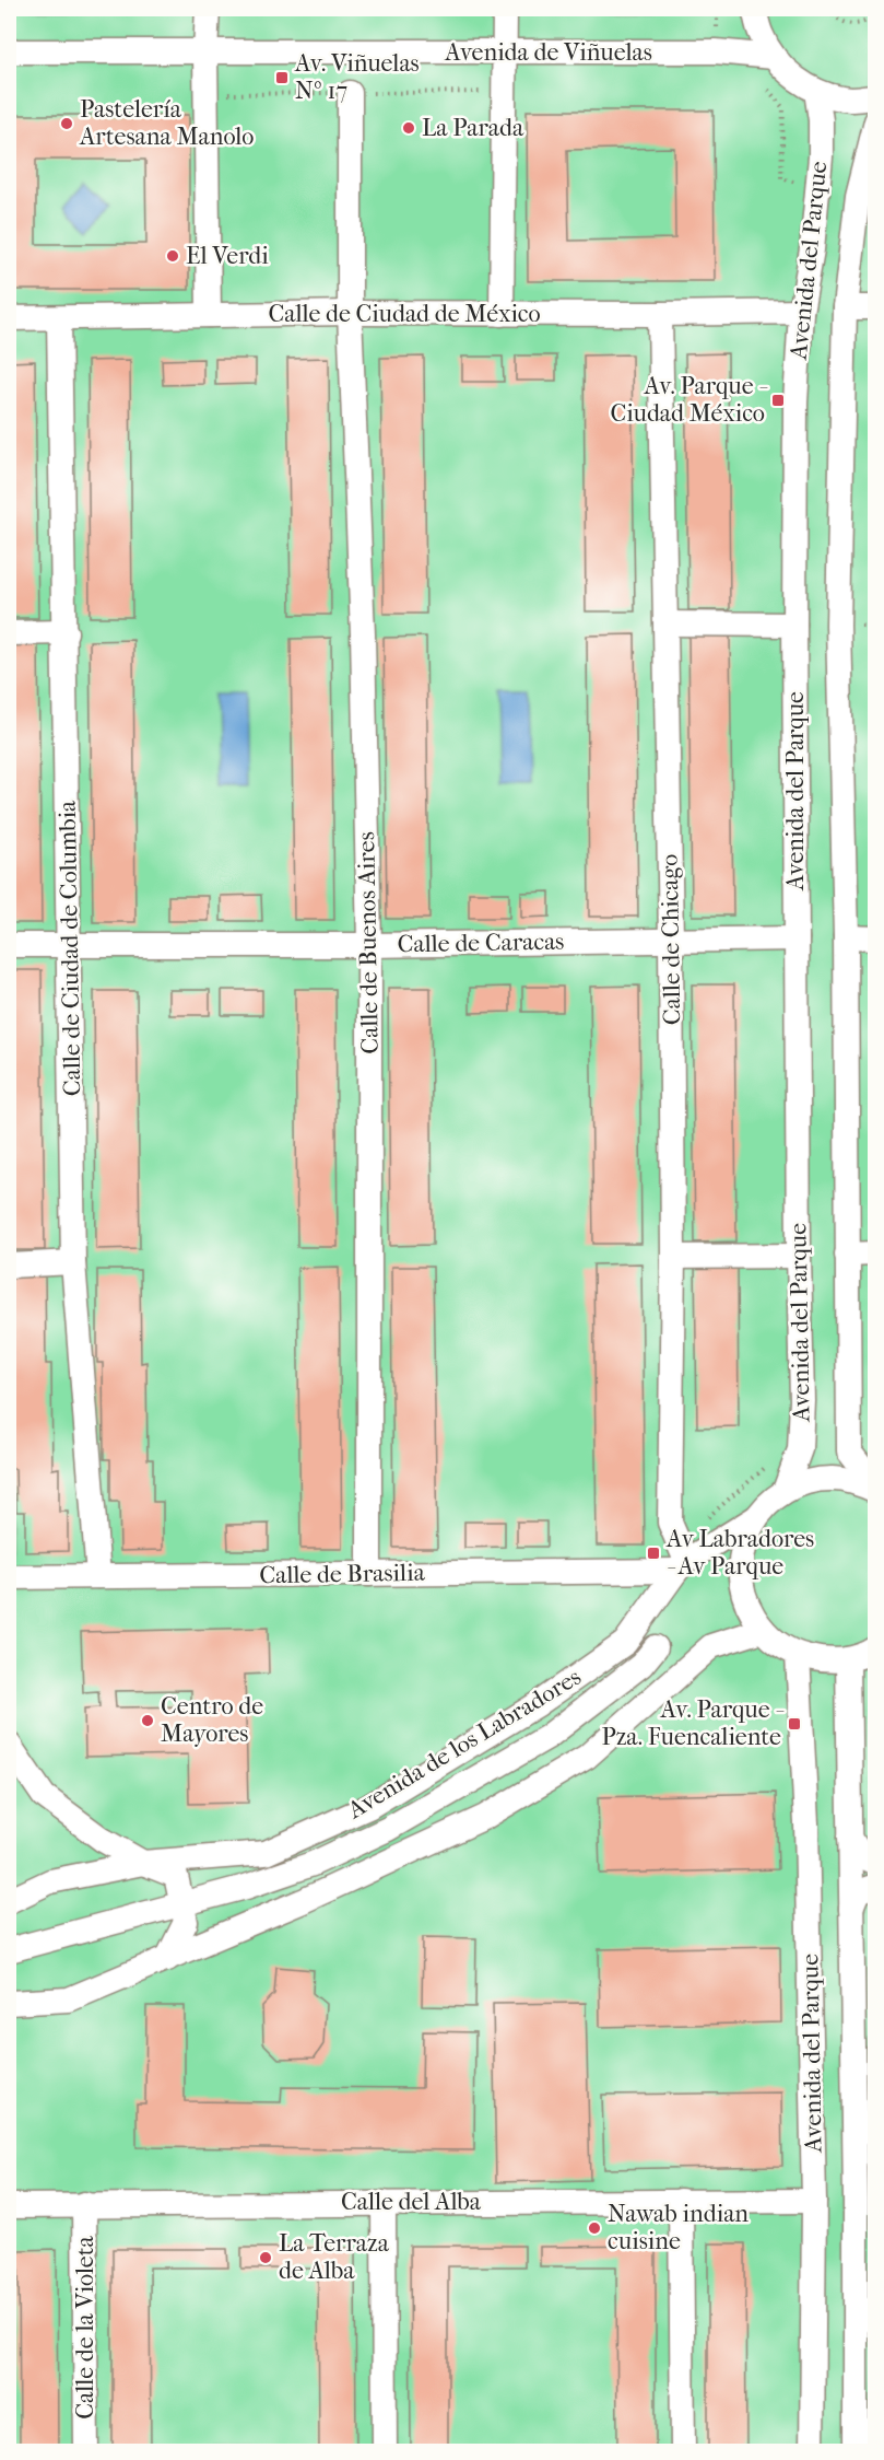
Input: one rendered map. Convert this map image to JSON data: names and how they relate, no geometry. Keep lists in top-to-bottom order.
{
  "streets": {
    "street": [
      "Avenida de Viñuelas",
      "Avenida del Parque",
      "Calle de Ciudad de México",
      "Calle de Chicago",
      "Calle de Buenos Aires",
      "Calle de Caracas",
      "Calle de Ciudad de Columbia",
      "Calle de Brasilia",
      "Avenida de los Labradores",
      "Calle del Alba",
      "Calle de la Violeta"
    ]
  },
  "crossings": [
    ["Avenida del Parque", "Calle de Ciudad de México"],
    ["Avenida del Parque", "Calle de Caracas"],
    ["Avenida del Parque", "Calle del Alba"],
    ["Calle de Ciudad de México", "Calle de Chicago"],
    ["Calle de Ciudad de México", "Calle de Buenos Aires"],
    ["Calle de Ciudad de México", "Calle de Ciudad de Columbia"],
    ["Calle de Chicago", "Calle de Caracas"],
    ["Calle de Chicago", "Calle de Brasilia"],
    ["Calle de Chicago", "Avenida de los Labradores"],
    ["Calle de Buenos Aires", "Calle de Caracas"],
    ["Calle de Buenos Aires", "Calle de Brasilia"],
    ["Calle de Caracas", "Calle de Ciudad de Columbia"],
    ["Calle de Ciudad de Columbia", "Calle de Brasilia"],
    ["Calle de Brasilia", "Avenida de los Labradores"],
    ["Calle del Alba", "Calle de la Violeta"]
  ],
  "places": {
    "transit": [
      "Av. Viñuelas Nº 17",
      "Av. Parque - Ciudad México",
      "Av Labradores - Av Parque",
      "Av. Parque - Pza. Fuencaliente"
    ],
    "other": [
      "Pastelería Artesana Manolo",
      "La Parada",
      "El Verdi",
      "Centro de Mayores",
      "Nawab indian cuisine",
      "La Terraza de Alba"
    ]
  }
}
